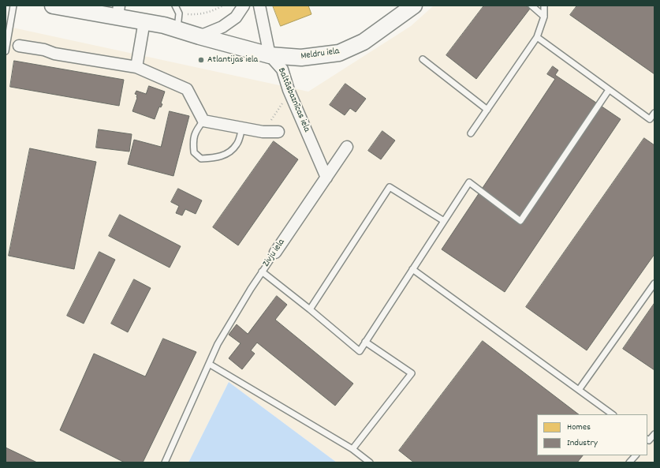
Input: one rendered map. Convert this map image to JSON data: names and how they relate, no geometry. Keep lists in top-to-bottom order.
{
  "streets": {
    "main road": ["Meldru iela"],
    "street": ["Baltāsbaznīcas iela", "Zivju iela"]
  },
  "crossings": [
    ["Meldru iela", "Baltāsbaznīcas iela"],
    ["Baltāsbaznīcas iela", "Zivju iela"]
  ],
  "places": ["Atlantijas iela"],
  "legend": ["Homes", "Industry"]
}
